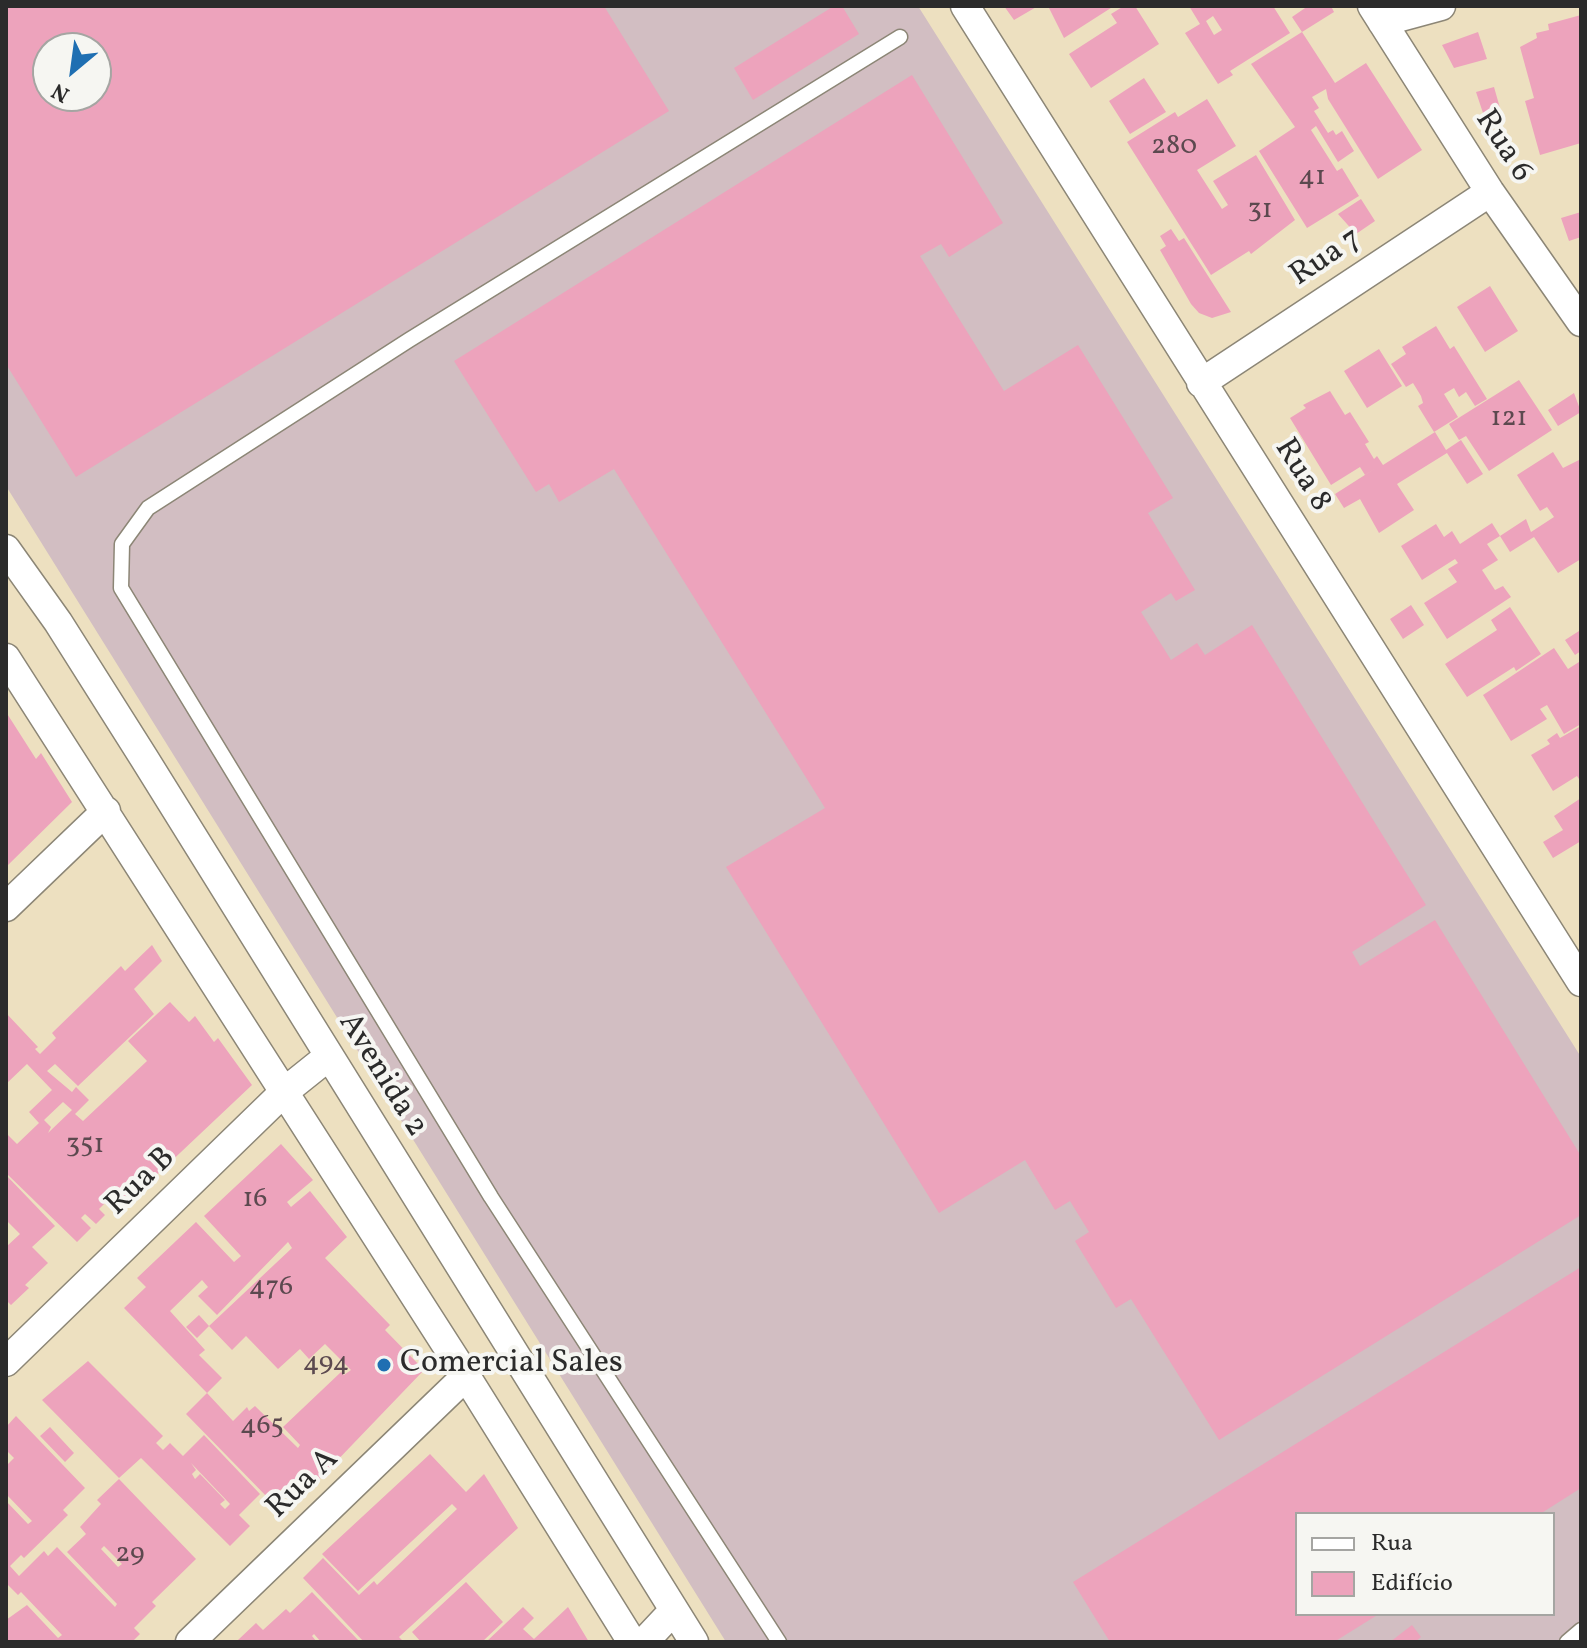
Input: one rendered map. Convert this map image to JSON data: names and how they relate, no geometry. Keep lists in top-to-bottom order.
{
  "streets": {
    "street": [
      "Rua 6",
      "Rua 7",
      "Rua 8",
      "Avenida 2",
      "Rua B",
      "Rua A"
    ]
  },
  "crossings": [
    ["Rua 6", "Rua 7"],
    ["Rua 7", "Rua 8"],
    ["Avenida 2", "Rua B"]
  ],
  "places": ["Comercial Sales"],
  "house_numbers": [
    "280",
    "41",
    "31",
    "121",
    "351",
    "16",
    "476",
    "494",
    "465",
    "29"
  ],
  "legend": ["Rua", "Edifício"],
  "north": "bottom left"
}
